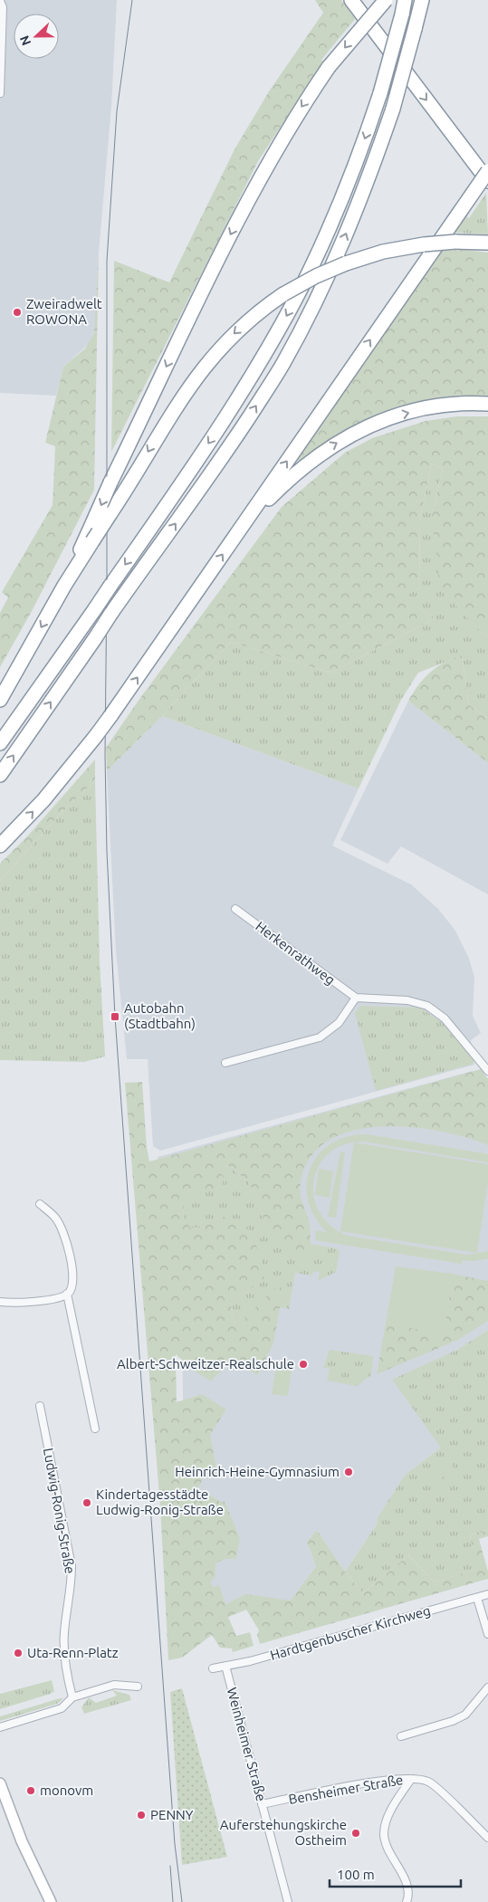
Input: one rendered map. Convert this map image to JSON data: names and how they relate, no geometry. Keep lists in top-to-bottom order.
{
  "streets": {
    "street": [
      "Herkenrathweg",
      "Ludwig-Ronig-Straße",
      "Hardtgenbuscher Kirchweg",
      "Weinheimer Straße",
      "Bensheimer Straße"
    ]
  },
  "crossings": [
    ["Hardtgenbuscher Kirchweg", "Weinheimer Straße"],
    ["Weinheimer Straße", "Bensheimer Straße"]
  ],
  "places": {
    "other": [
      "Zweiradwelt ROWONA",
      "Albert-Schweitzer-Realschule",
      "Heinrich-Heine-Gymnasium",
      "Kindertagesstädte Ludwig-Ronig-Straße",
      "Uta-Renn-Platz",
      "monovm",
      "PENNY",
      "Auferstehungskirche Ostheim"
    ],
    "transit": ["Autobahn (Stadtbahn)"]
  },
  "scale_bar": "100 m",
  "north": "left"
}
